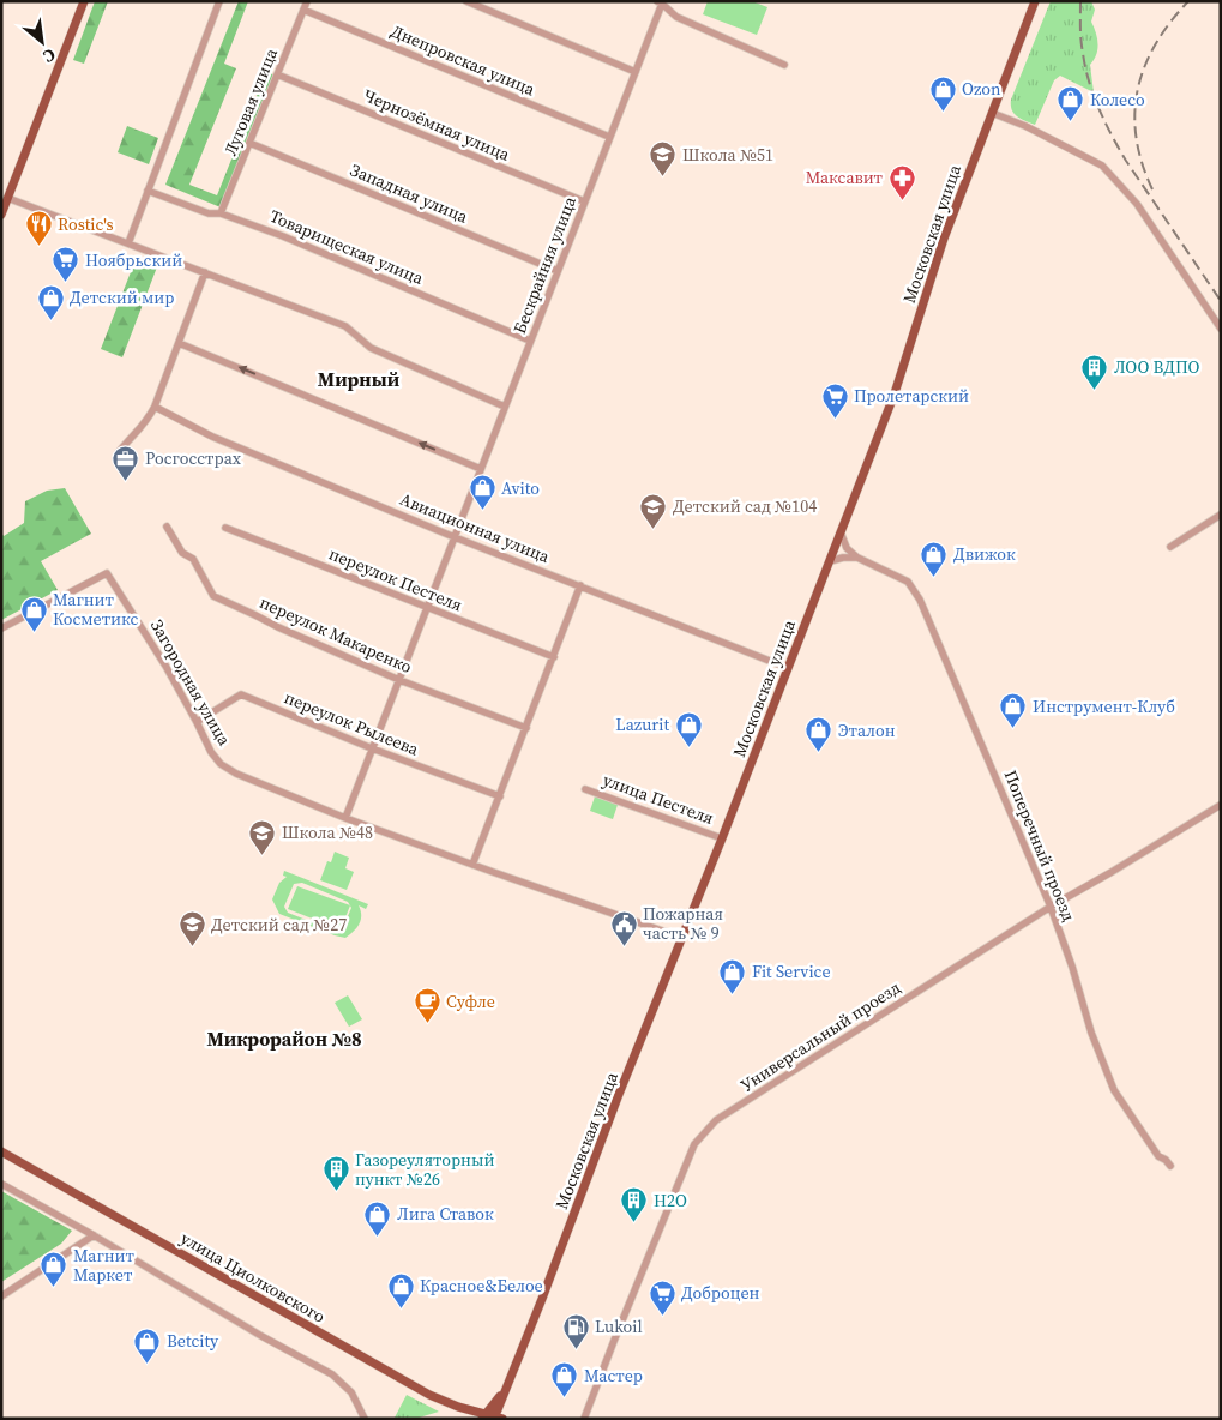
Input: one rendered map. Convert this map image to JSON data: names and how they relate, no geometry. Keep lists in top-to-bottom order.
{
  "streets": {
    "main road": ["Московская улица", "улица Циолковского"],
    "street": [
      "Днепровская улица",
      "Луговая улица",
      "Чернозёмная улица",
      "Западная улица",
      "Товарищеская улица",
      "Бескрайняя улица",
      "Авиационная улица",
      "переулок Пестеля",
      "переулок Макаренко",
      "Загородная улица",
      "переулок Рылеева",
      "улица Пестеля",
      "Поперечный проезд",
      "Универсальный проезд"
    ]
  },
  "crossings": [
    ["Днепровская улица", "Луговая улица"],
    ["Днепровская улица", "Бескрайняя улица"],
    ["Луговая улица", "Чернозёмная улица"],
    ["Луговая улица", "Западная улица"],
    ["Луговая улица", "Товарищеская улица"],
    ["Чернозёмная улица", "Бескрайняя улица"],
    ["Западная улица", "Бескрайняя улица"],
    ["Московская улица", "Авиационная улица"],
    ["Московская улица", "Загородная улица"],
    ["Московская улица", "улица Пестеля"],
    ["Московская улица", "улица Циолковского"],
    ["Товарищеская улица", "Бескрайняя улица"],
    ["Бескрайняя улица", "Авиационная улица"],
    ["Бескрайняя улица", "переулок Пестеля"],
    ["Бескрайняя улица", "переулок Макаренко"],
    ["Бескрайняя улица", "Загородная улица"],
    ["Бескрайняя улица", "переулок Рылеева"],
    ["Загородная улица", "переулок Рылеева"],
    ["Поперечный проезд", "Универсальный проезд"]
  ],
  "districts": ["Мирный", "Микрорайон №8"],
  "places": {
    "shop": [
      "Ozon",
      "Колесо",
      "Детский мир",
      "Avito",
      "Движок",
      "Магнит Косметикс",
      "Инструмент-Клуб",
      "Lazurit",
      "Эталон",
      "Fit Service",
      "Лига Ставок",
      "Магнит Маркет",
      "Красное&Белое",
      "Betcity",
      "Мастер"
    ],
    "school or university": [
      "Школа №51",
      "Детский сад №104",
      "Школа №48",
      "Детский сад №27"
    ],
    "pharmacy": ["Максавит"],
    "restaurant": ["Rostic's"],
    "supermarket": ["Ноябрьский", "Пролетарский", "Доброцен"],
    "building": ["ЛОО ВДПО", "Газореуляторный пункт №26", "Н2О"],
    "office": ["Росгосстрах"],
    "public building": ["Пожарная часть № 9"],
    "cafe": ["Суфле"],
    "fuel station": ["Lukoil"]
  },
  "north": "bottom right"
}
